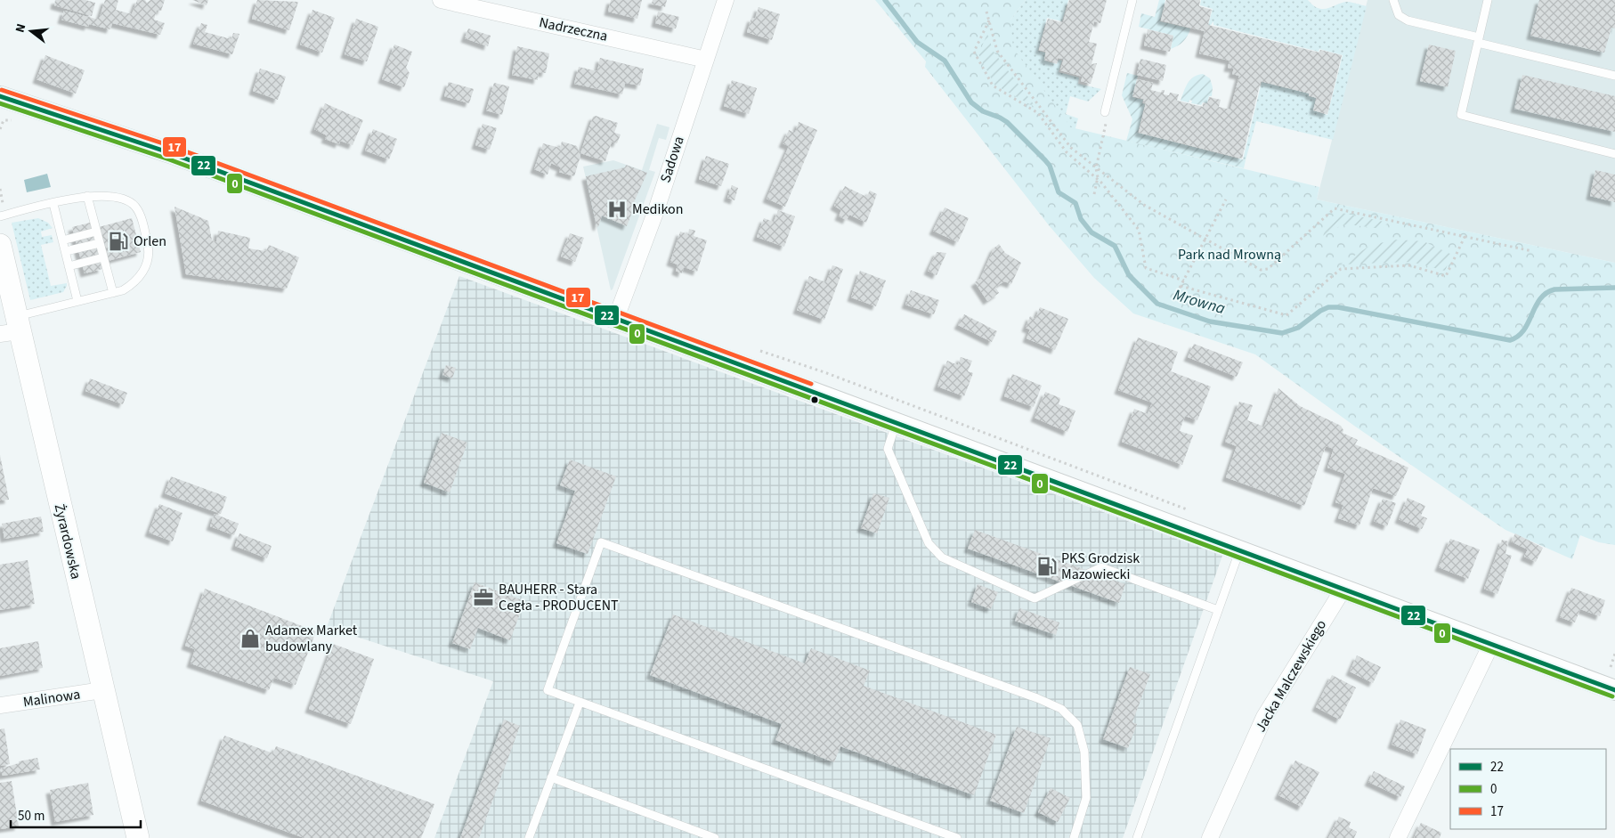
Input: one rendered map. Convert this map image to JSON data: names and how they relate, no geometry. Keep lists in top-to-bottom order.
{
  "streets": {
    "main road": ["Żyrardowska"],
    "street": [
      "Nadrzeczna",
      "Sadowa",
      "Jacka Malczewskiego",
      "Malinowa"
    ]
  },
  "crossings": [
    ["Nadrzeczna", "Sadowa"],
    ["Żyrardowska", "Malinowa"]
  ],
  "water": ["Mrowna"],
  "parks": ["Park nad Mrowną"],
  "places": {
    "hospital": ["Medikon"],
    "fuel station": ["Orlen", "PKS Grodzisk Mazowiecki"],
    "office": ["BAUHERR - Stara Cegła - PRODUCENT"],
    "shop": ["Adamex Market budowlany"]
  },
  "lines": ["transit line 17", "transit line 22", "transit line 0"],
  "legend": ["22", "0", "17"],
  "scale_bar": "50 m",
  "north": "left"
}
